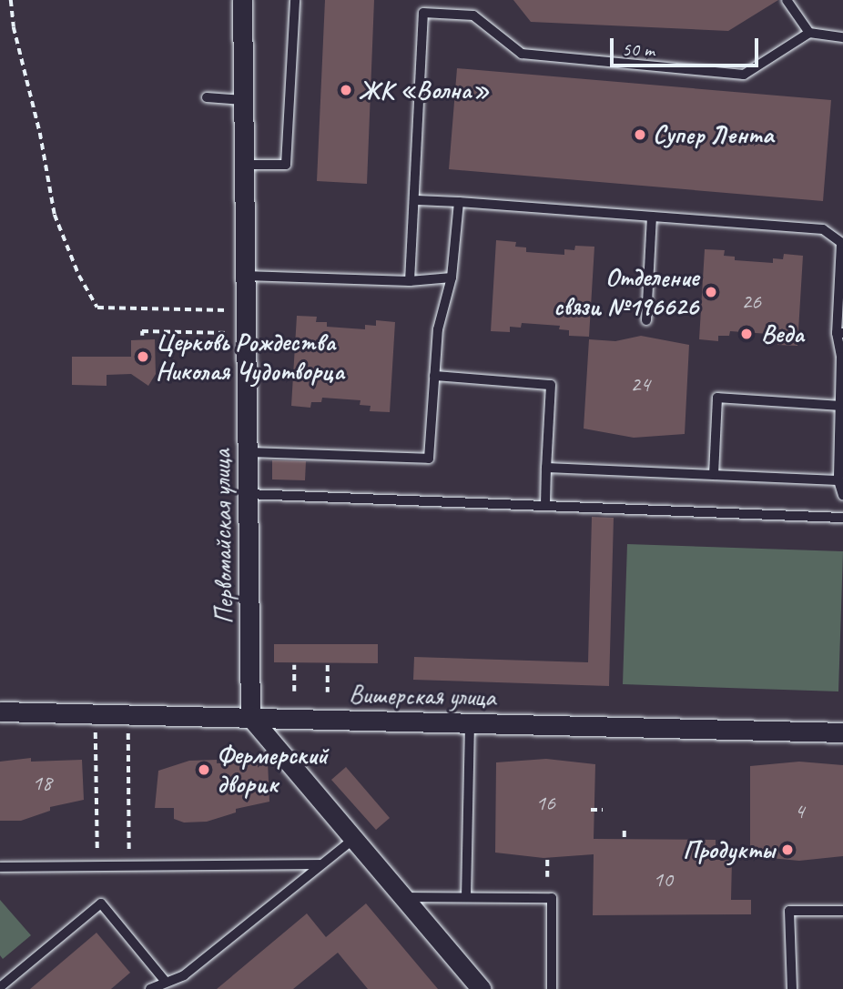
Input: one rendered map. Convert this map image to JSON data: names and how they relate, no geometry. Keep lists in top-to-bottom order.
{
  "streets": {
    "street": ["Первомайская улица", "Вишерская улица"]
  },
  "crossings": [
    ["Первомайская улица", "Вишерская улица"]
  ],
  "places": [
    "ЖК «Волна»",
    "Супер Лента",
    "Отделение связи №196626",
    "Веда",
    "Церковь Рождества Николая Чудотворца",
    "Фермерский дворик",
    "Продукты"
  ],
  "house_numbers": [
    "26",
    "24",
    "18",
    "16",
    "4",
    "10"
  ],
  "scale_bar": "50 m"
}
